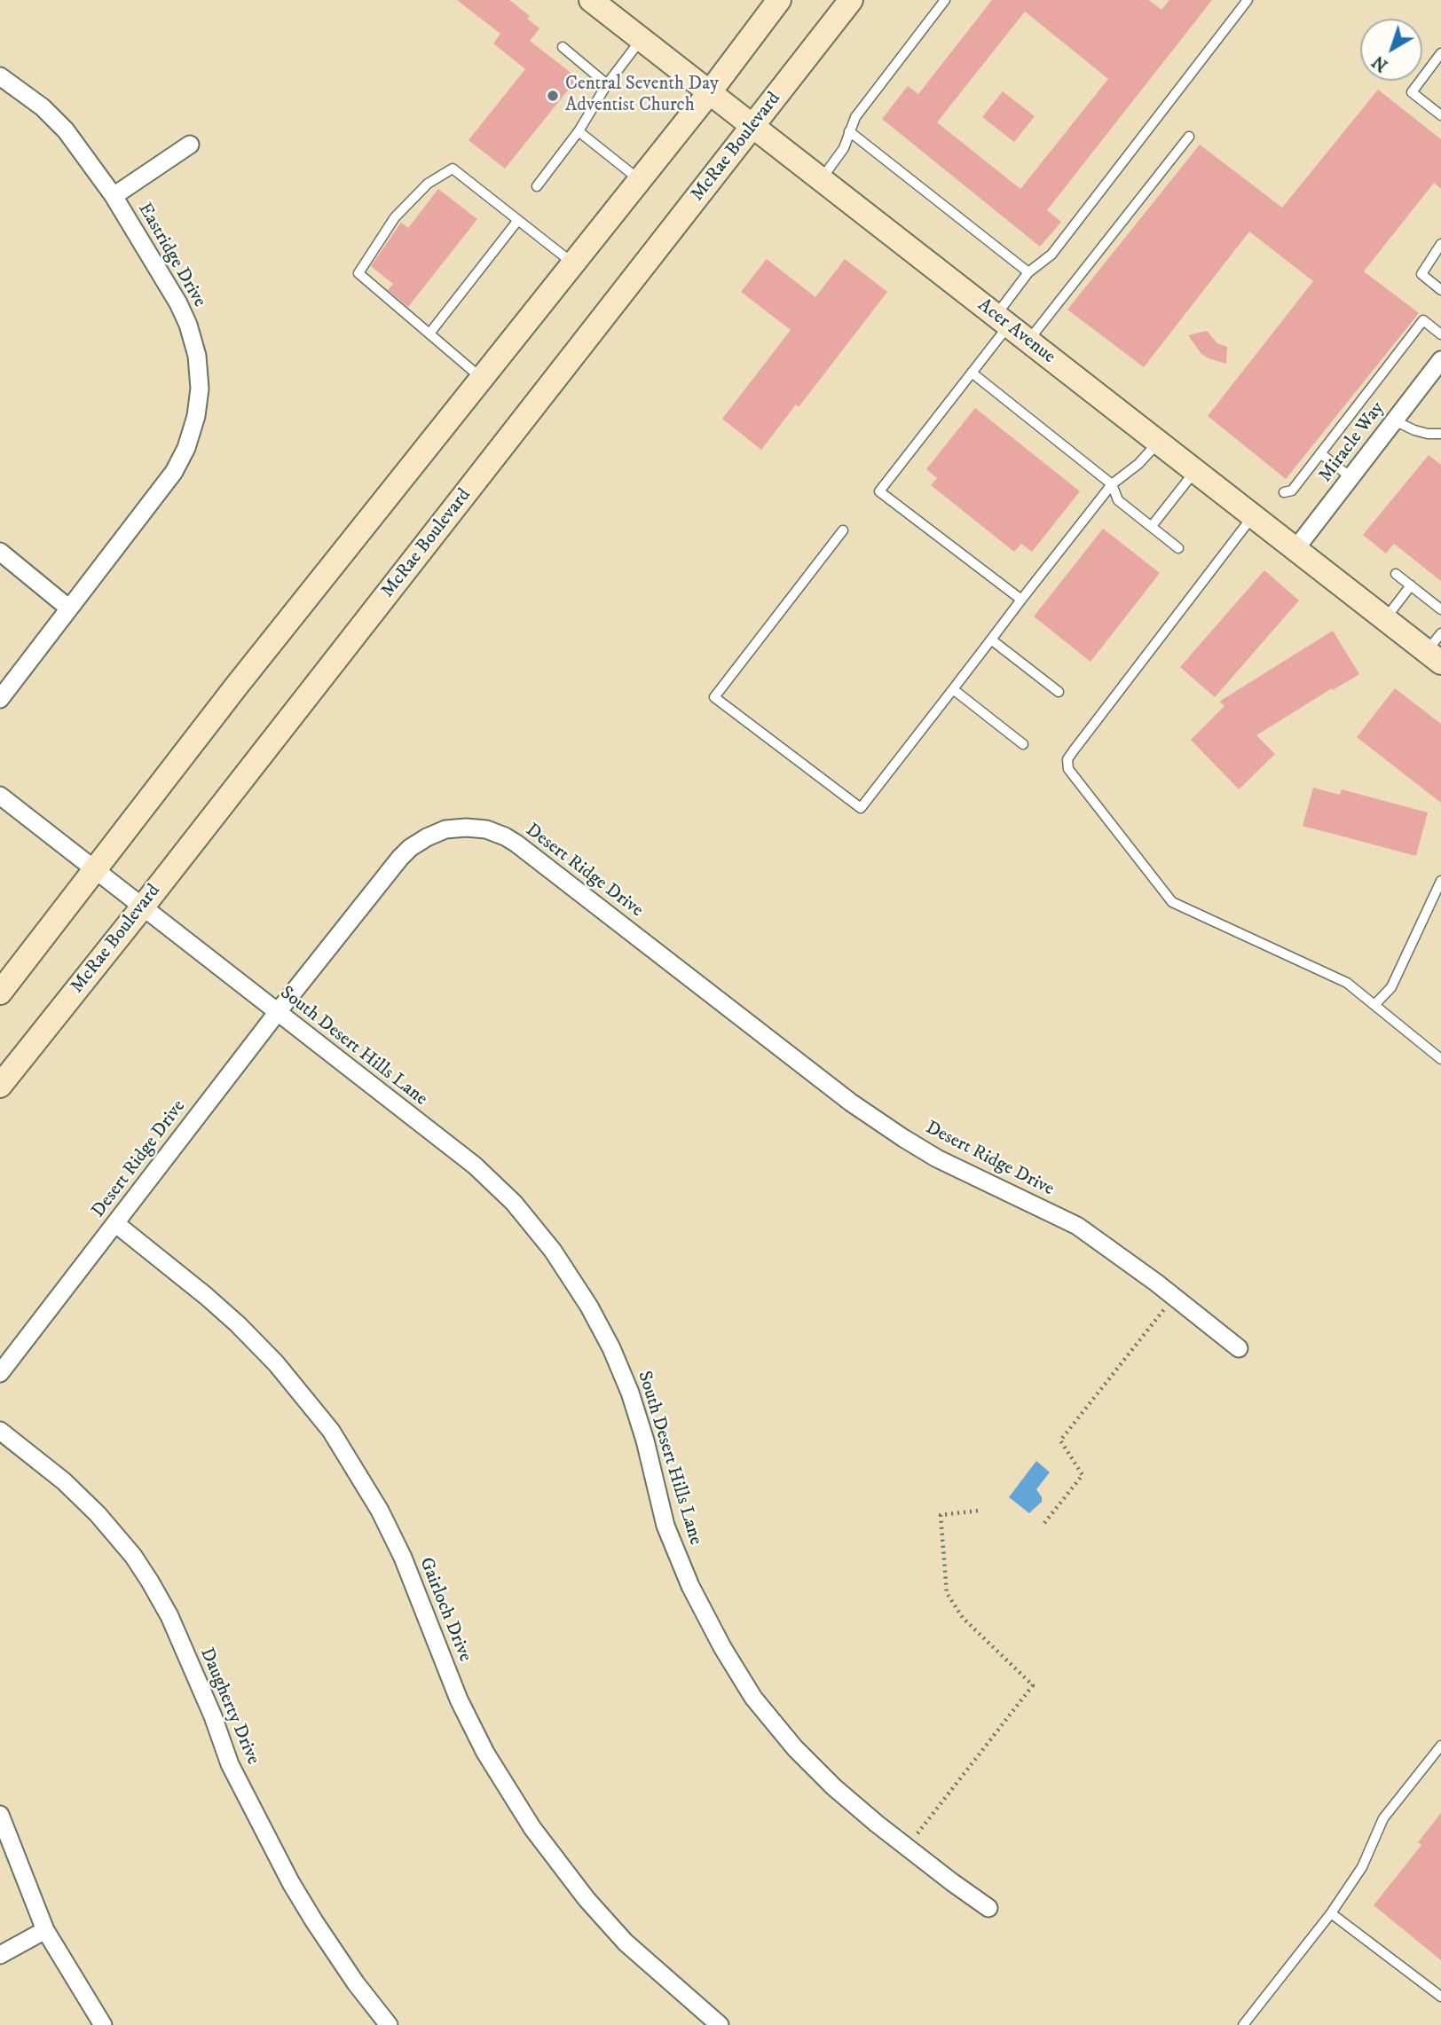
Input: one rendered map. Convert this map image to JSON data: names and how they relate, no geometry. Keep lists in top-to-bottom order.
{
  "streets": {
    "main road": ["McRae Boulevard", "Acer Avenue"],
    "street": [
      "Eastridge Drive",
      "Miracle Way",
      "Desert Ridge Drive",
      "South Desert Hills Lane",
      "Gairloch Drive",
      "Daugherty Drive"
    ]
  },
  "crossings": [
    ["McRae Boulevard", "Acer Avenue"],
    ["McRae Boulevard", "South Desert Hills Lane"],
    ["Acer Avenue", "Miracle Way"],
    ["Desert Ridge Drive", "South Desert Hills Lane"],
    ["Desert Ridge Drive", "Gairloch Drive"]
  ],
  "places": ["Central Seventh Day Adventist Church"],
  "north": "bottom left"
}
